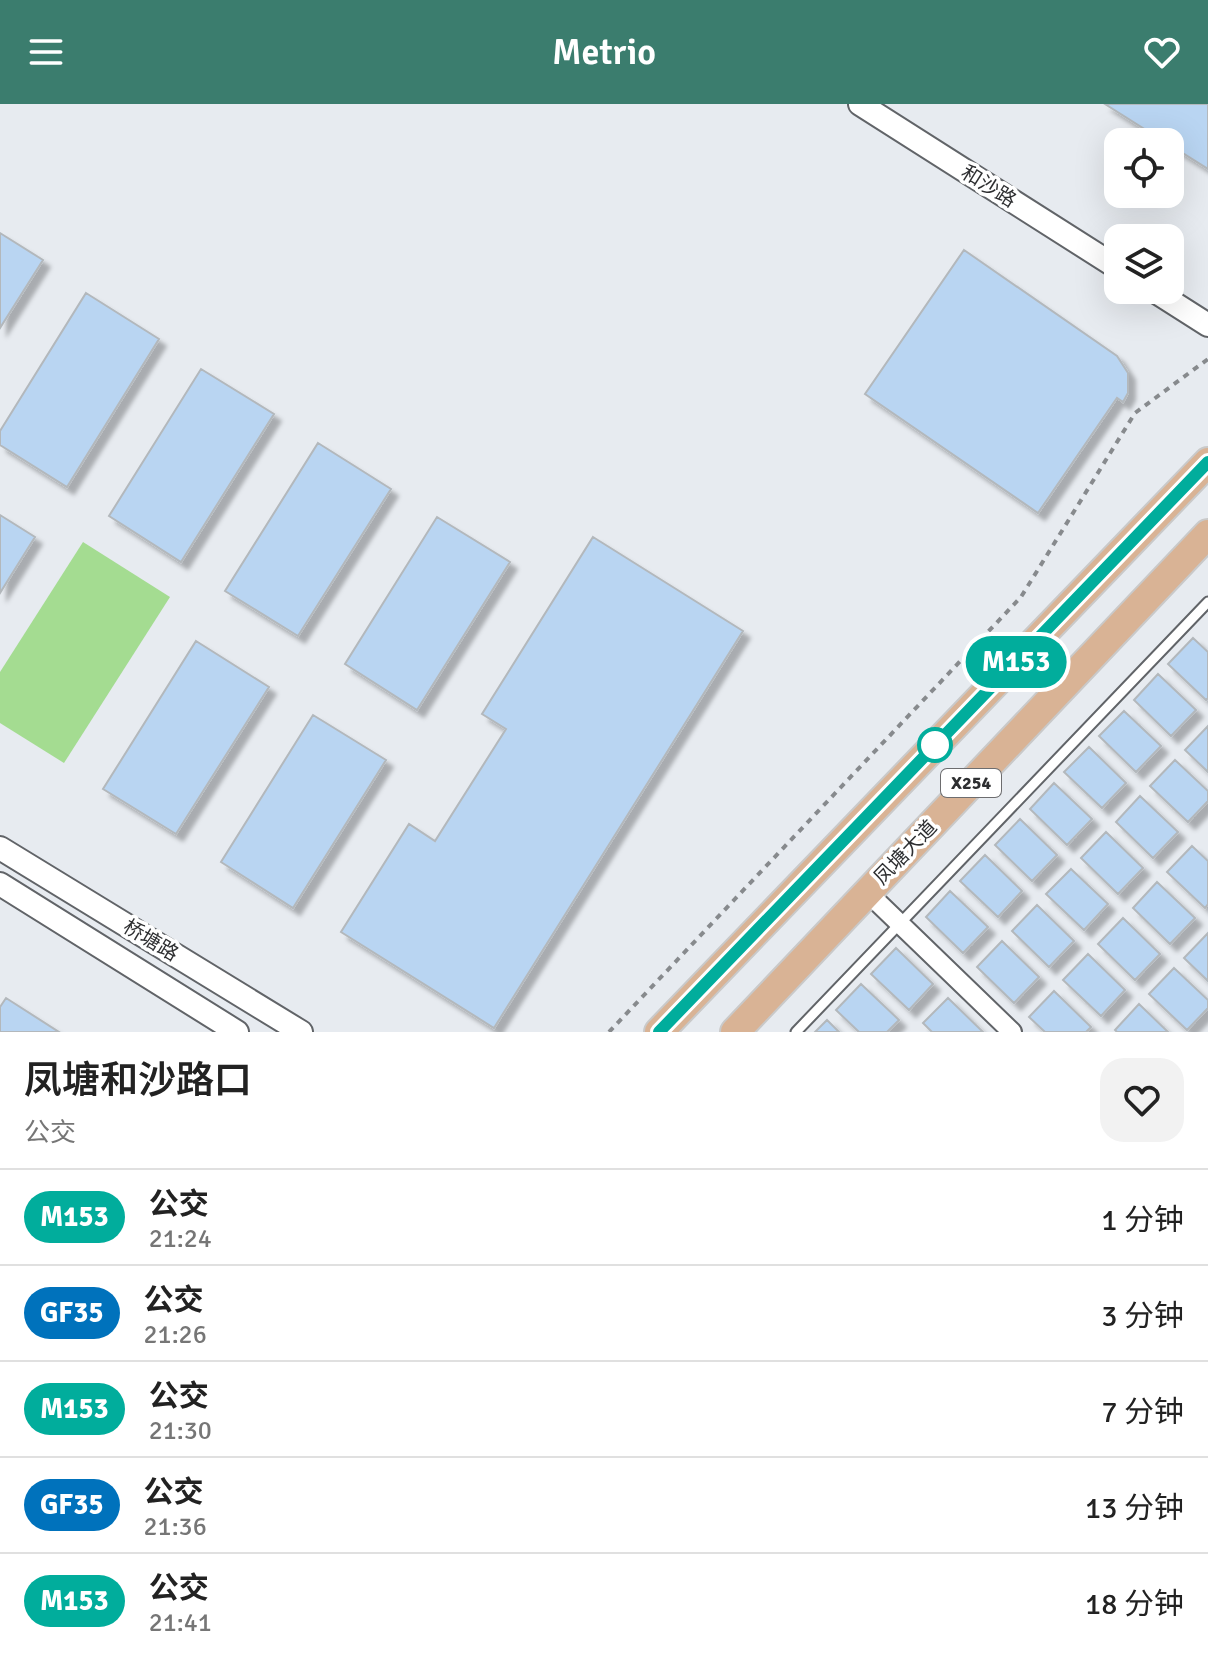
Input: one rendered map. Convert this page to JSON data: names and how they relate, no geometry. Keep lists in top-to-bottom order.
{
  "streets": {
    "main road": ["X254", "凤塘大道"],
    "street": ["和沙路", "桥塘路"]
  },
  "lines": ["bus line M153"],
  "page": {
    "header": "Metrio",
    "on_map": "M153",
    "heading": ["凤塘和沙路口", "公交"],
    "list": [
      {
        "mark": "M153",
        "name": "公交",
        "note": "21:24",
        "value": "1 分钟"
      },
      {
        "mark": "GF35",
        "name": "公交",
        "note": "21:26",
        "value": "3 分钟"
      },
      {
        "mark": "M153",
        "name": "公交",
        "note": "21:30",
        "value": "7 分钟"
      },
      {
        "mark": "GF35",
        "name": "公交",
        "note": "21:36",
        "value": "13 分钟"
      },
      {
        "mark": "M153",
        "name": "公交",
        "note": "21:41",
        "value": "18 分钟"
      }
    ]
  }
}
